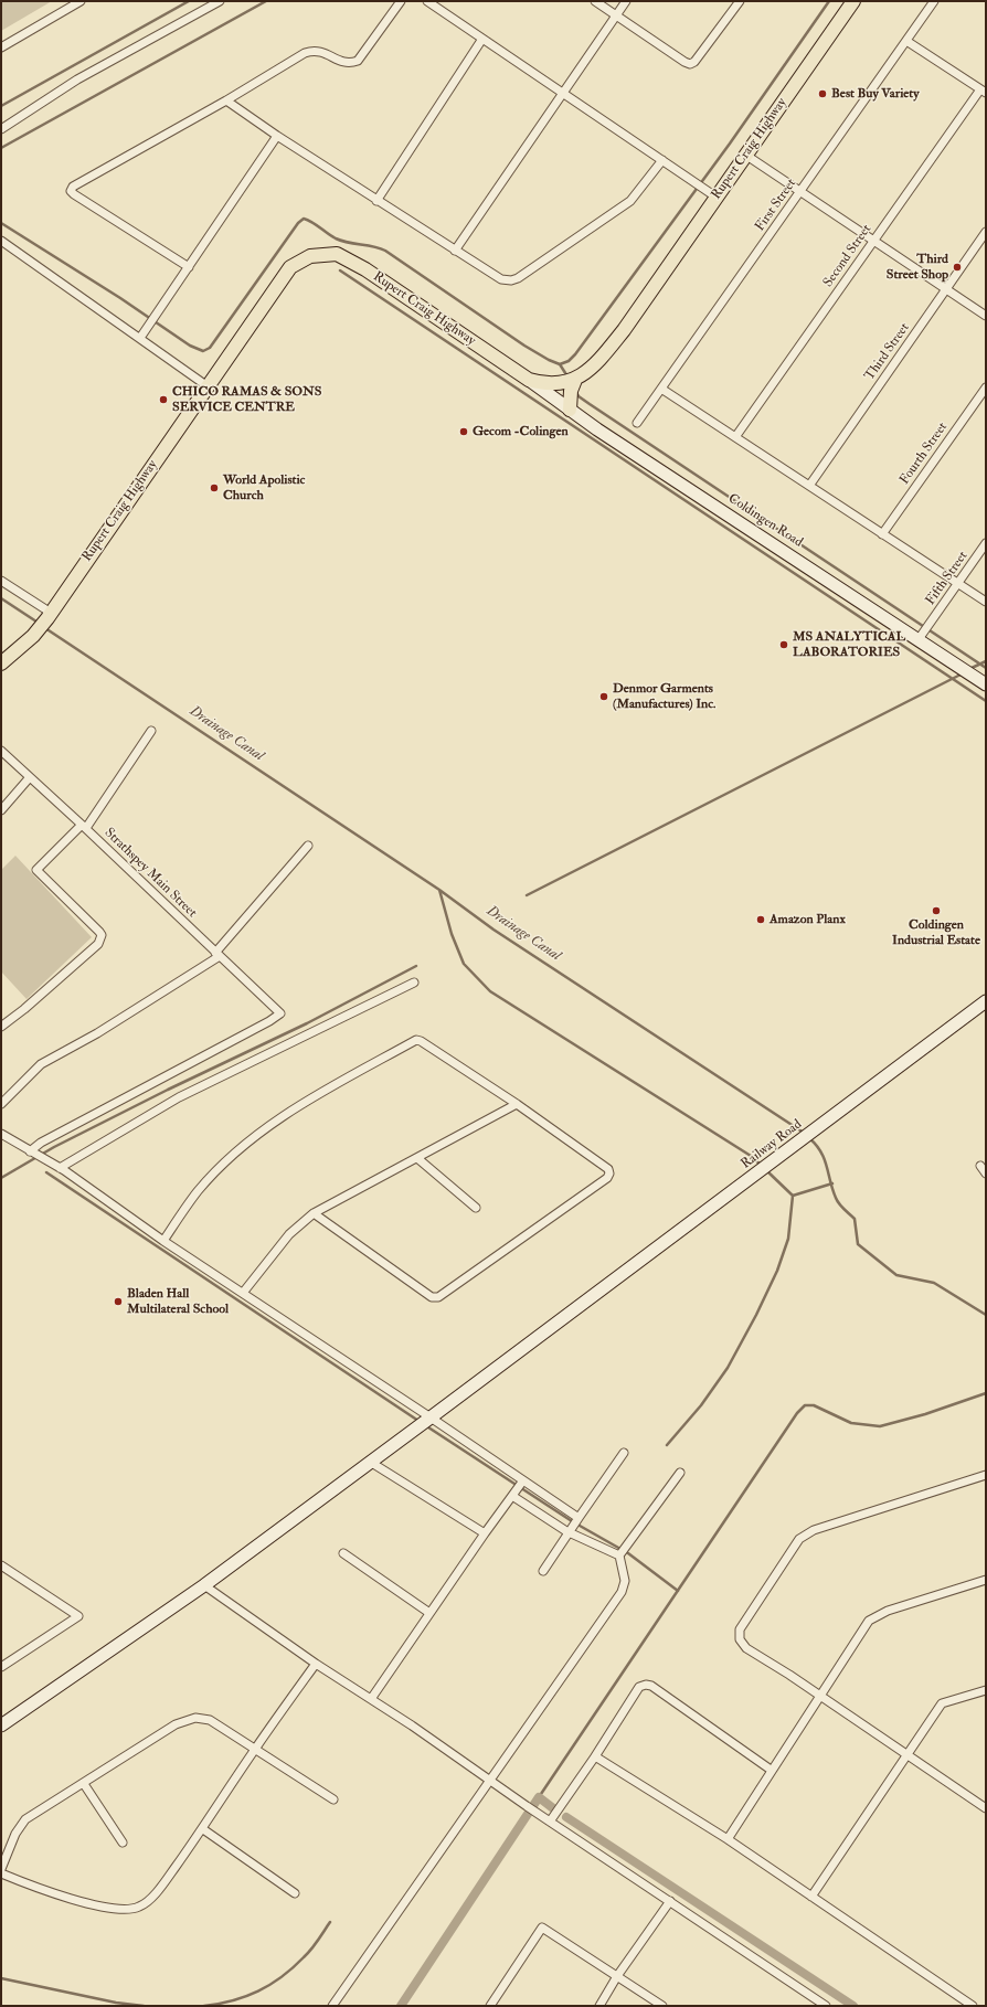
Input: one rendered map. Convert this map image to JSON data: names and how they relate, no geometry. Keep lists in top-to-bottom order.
{
  "streets": {
    "main road": ["Rupert Craig Highway", "Coldingen Road", "Railway Road"],
    "street": [
      "First Street",
      "Second Street",
      "Third Street",
      "Fourth Street",
      "Fifth Street",
      "Strathspey Main Street"
    ]
  },
  "crossings": [
    ["Rupert Craig Highway", "Coldingen Road"],
    ["Coldingen Road", "Fifth Street"]
  ],
  "water": ["Drainage Canal"],
  "places": [
    "Best Buy Variety",
    "Third Street Shop",
    "CHICO RAMAS & SONS SERVICE CENTRE",
    "Gecom -Colingen",
    "World Apolistic Church",
    "MS ANALYTICAL LABORATORIES",
    "Denmor Garments (Manufactures) Inc.",
    "Coldingen Industrial Estate",
    "Amazon Planx",
    "Bladen Hall Multilateral School"
  ]
}
